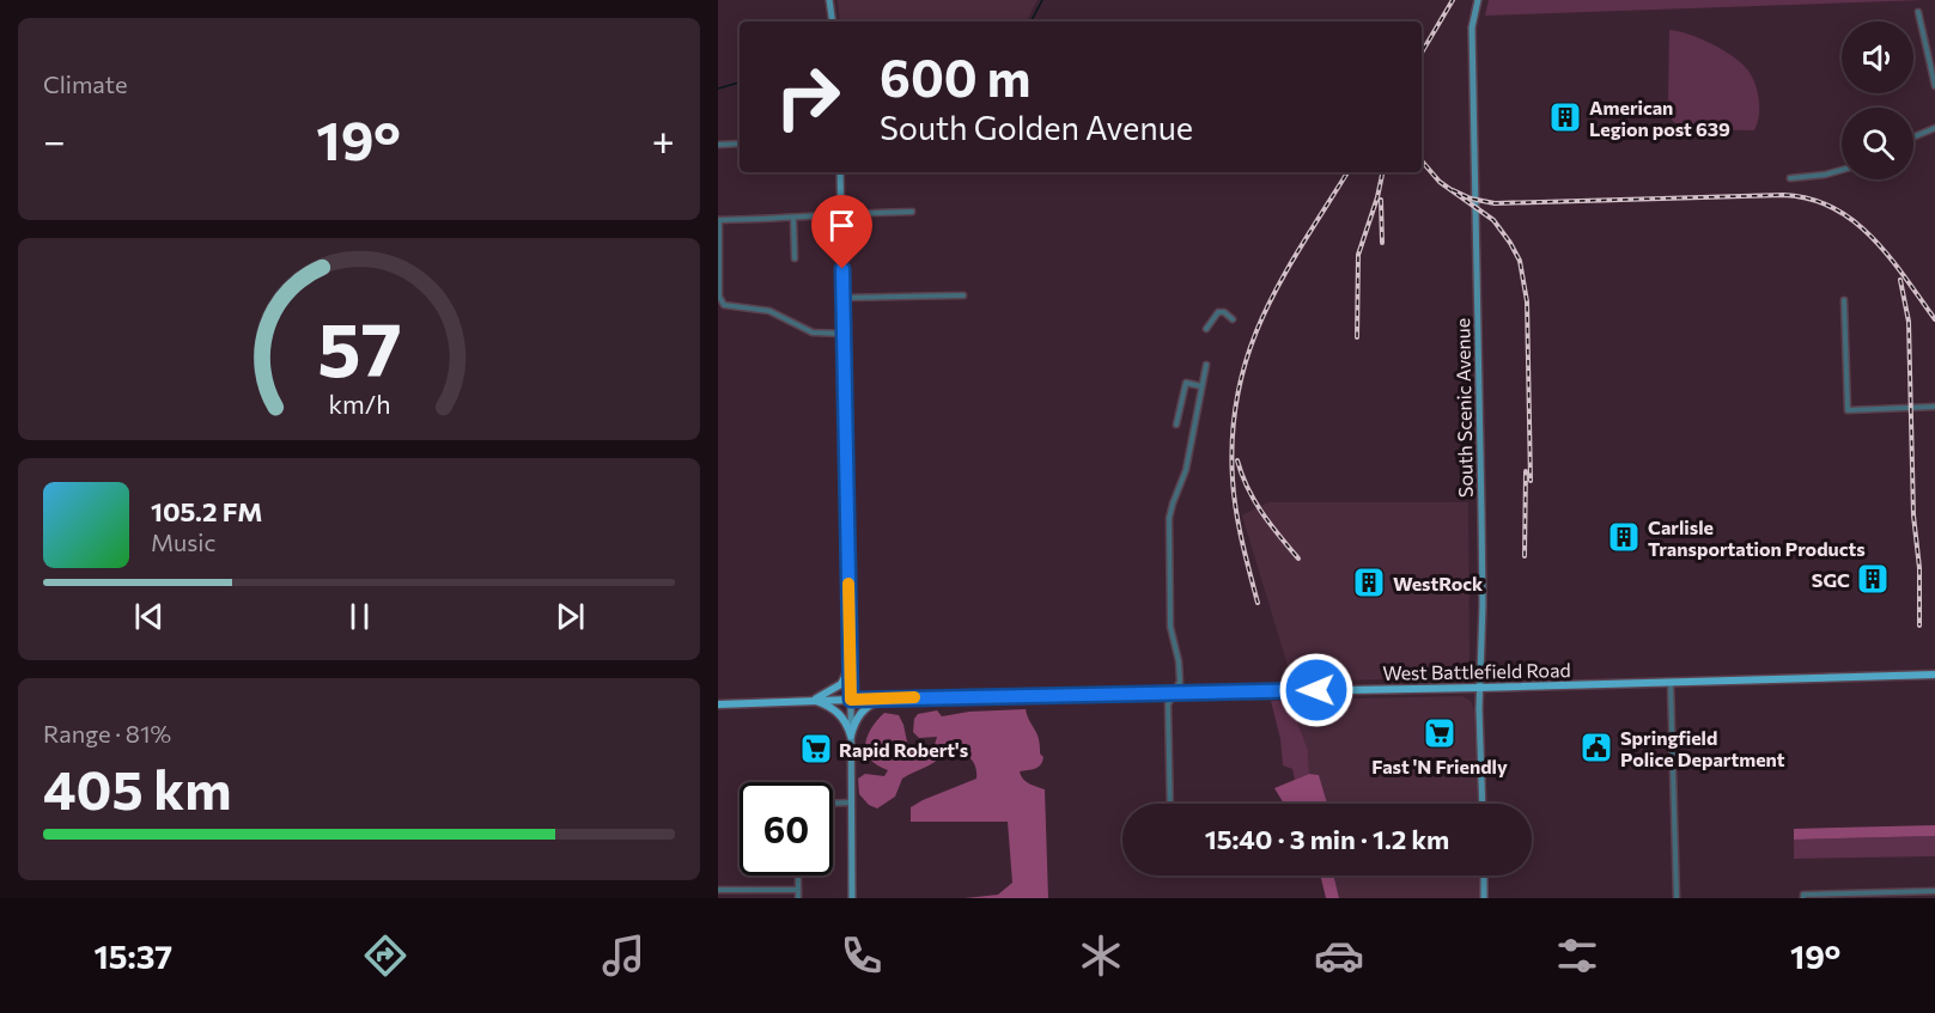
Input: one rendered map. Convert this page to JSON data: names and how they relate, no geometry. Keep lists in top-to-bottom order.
{
  "streets": {
    "main road": ["South Scenic Avenue", "West Battlefield Road"]
  },
  "crossings": [
    ["South Scenic Avenue", "West Battlefield Road"]
  ],
  "places": {
    "building": [
      "American Legion post 639",
      "Carlisle Transportation Products",
      "SGC",
      "WestRock"
    ],
    "supermarket": ["Fast 'N Friendly", "Rapid Robert's"],
    "public building": ["Springfield Police Department"]
  },
  "page": {
    "tile": [
      "Climate",
      ["Range · 81%", "405 km"]
    ],
    "turn": ["600 m", "South Golden Avenue"],
    "heat": ["−", "19°", "+"],
    "song": ["105.2 FM", "Music"],
    "limit": "60",
    "trip": "15:40 · 3 min · 1.2 km",
    "tabs": ["15:37", "19°"],
    "gauge": ["57", "km/h"]
  }
}
